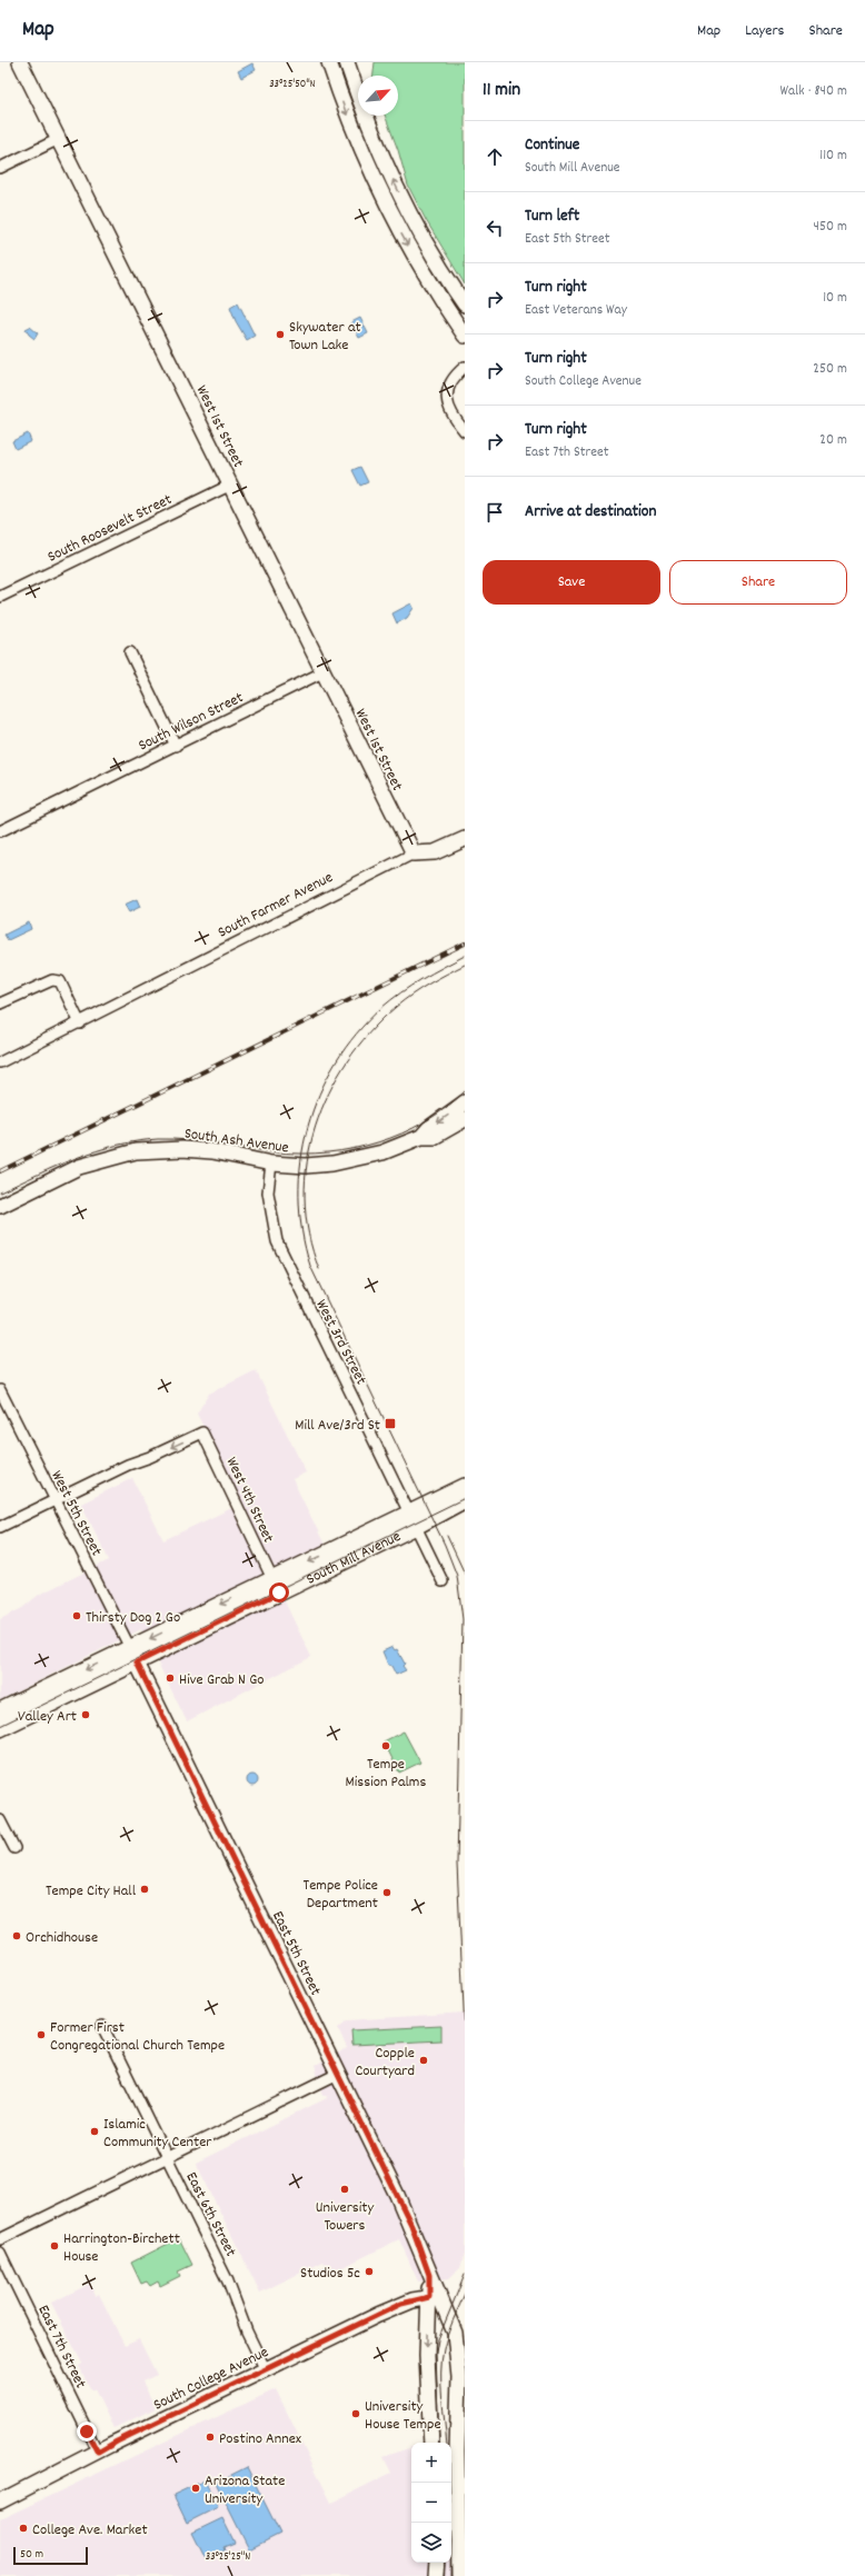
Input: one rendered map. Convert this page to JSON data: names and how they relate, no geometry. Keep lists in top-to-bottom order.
{
  "streets": {
    "main road": ["South Mill Avenue"],
    "street": [
      "West 1st Street",
      "South Roosevelt Street",
      "South Wilson Street",
      "South Farmer Avenue",
      "South Ash Avenue",
      "West 3rd Street",
      "West 4th Street",
      "West 5th Street",
      "East 5th Street",
      "East 6th Street",
      "East 7th Street",
      "South College Avenue"
    ]
  },
  "crossings": [
    ["West 1st Street", "South Roosevelt Street"],
    ["West 1st Street", "South Wilson Street"],
    ["West 1st Street", "South Farmer Avenue"],
    ["South Ash Avenue", "West 3rd Street"],
    ["West 3rd Street", "South Mill Avenue"],
    ["West 4th Street", "West 5th Street"],
    ["West 4th Street", "South Mill Avenue"],
    ["West 5th Street", "South Mill Avenue"],
    ["West 5th Street", "East 5th Street"],
    ["South Mill Avenue", "East 5th Street"],
    ["East 5th Street", "South College Avenue"],
    ["East 6th Street", "South College Avenue"],
    ["East 7th Street", "South College Avenue"]
  ],
  "places": {
    "other": [
      "Skywater at Town Lake",
      "Thirsty Dog 2 Go",
      "Hive Grab N Go",
      "Valley Art",
      "Tempe Mission Palms",
      "Tempe City Hall",
      "Tempe Police Department",
      "Orchidhouse",
      "Former First Congregational Church Tempe",
      "Copple Courtyard",
      "Islamic Community Center",
      "University Towers",
      "Harrington-Birchett House",
      "Studios 5c",
      "University House Tempe",
      "Postino Annex",
      "Arizona State University",
      "College Ave. Market"
    ],
    "transit": ["Mill Ave/3rd St"]
  },
  "scale_bar": "50 m",
  "north": "top right",
  "page": {
    "header": "Map",
    "nav": ["Map", "Layers", "Share"],
    "heading": ["11 min", "Walk · 840 m"],
    "list": [
      ["Continue", "South Mill Avenue", "110 m"],
      ["Turn left", "East 5th Street", "450 m"],
      ["Turn right", "East Veterans Way", "10 m"],
      ["Turn right", "South College Avenue", "250 m"],
      ["Turn right", "East 7th Street", "20 m"],
      "Arrive at destination"
    ],
    "buttons": ["Save", "Share"],
    "map_buttons": ["+", "−"],
    "scale": "50 m"
  },
  "coordinates": ["33°25'50\"N", "33°25'25\"N"]
}
